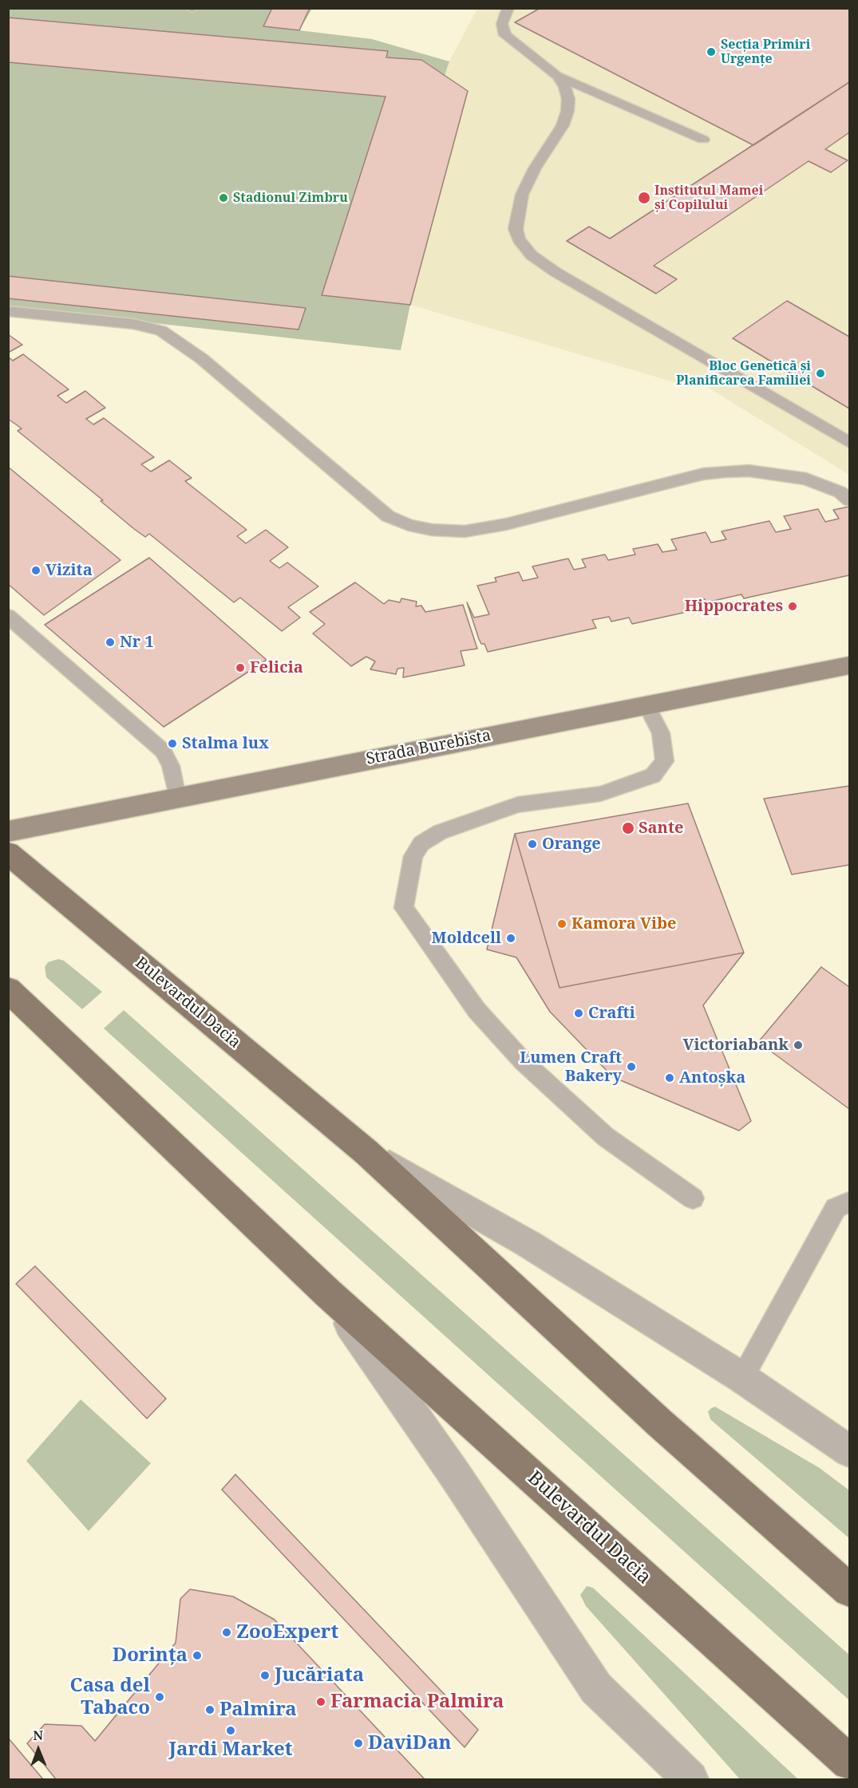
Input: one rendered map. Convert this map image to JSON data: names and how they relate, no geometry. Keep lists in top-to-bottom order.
{
  "streets": {
    "main road": ["Strada Burebista", "Bulevardul Dacia"]
  },
  "places": [
    "Secția Primiri Urgențe",
    "Stadionul Zimbru",
    "Institutul Mamei și Copilului",
    "Bloc Genetică și Planificarea Familiei",
    "Vizita",
    "Hippocrates",
    "Nr 1",
    "Felicia",
    "Stalma lux",
    "Sante",
    "Orange",
    "Kamora Vibe",
    "Moldcell",
    "Crafti",
    "Victoriabank",
    "Lumen Craft Bakery",
    "Antoșka",
    "ZooExpert",
    "Dorința",
    "Jucăriata",
    "Casa del Tabaco",
    "Farmacia Palmira",
    "Palmira",
    "Jardi Market",
    "DaviDan"
  ],
  "north": "top"
}
